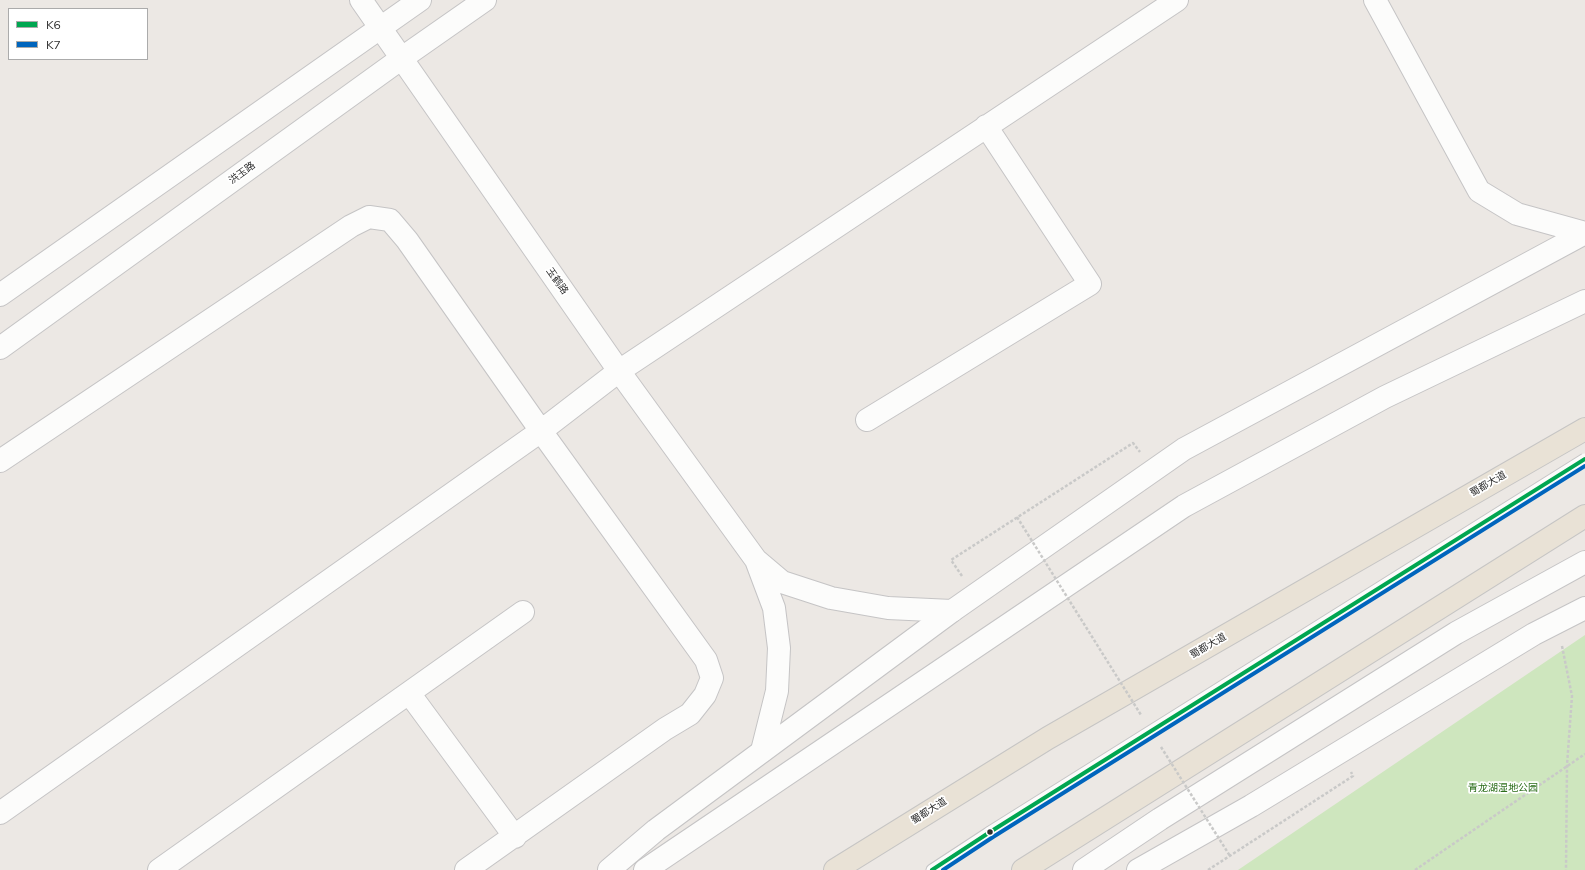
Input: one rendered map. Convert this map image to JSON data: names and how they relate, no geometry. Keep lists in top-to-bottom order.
{
  "streets": {
    "highway": ["蜀都大道"],
    "street": ["洪玉路", "玉鹤路"]
  },
  "crossings": [
    ["洪玉路", "玉鹤路"]
  ],
  "parks": ["青龙湖湿地公园"],
  "lines": ["transit line K6", "transit line K7"],
  "legend": ["K6", "K7"]
}
